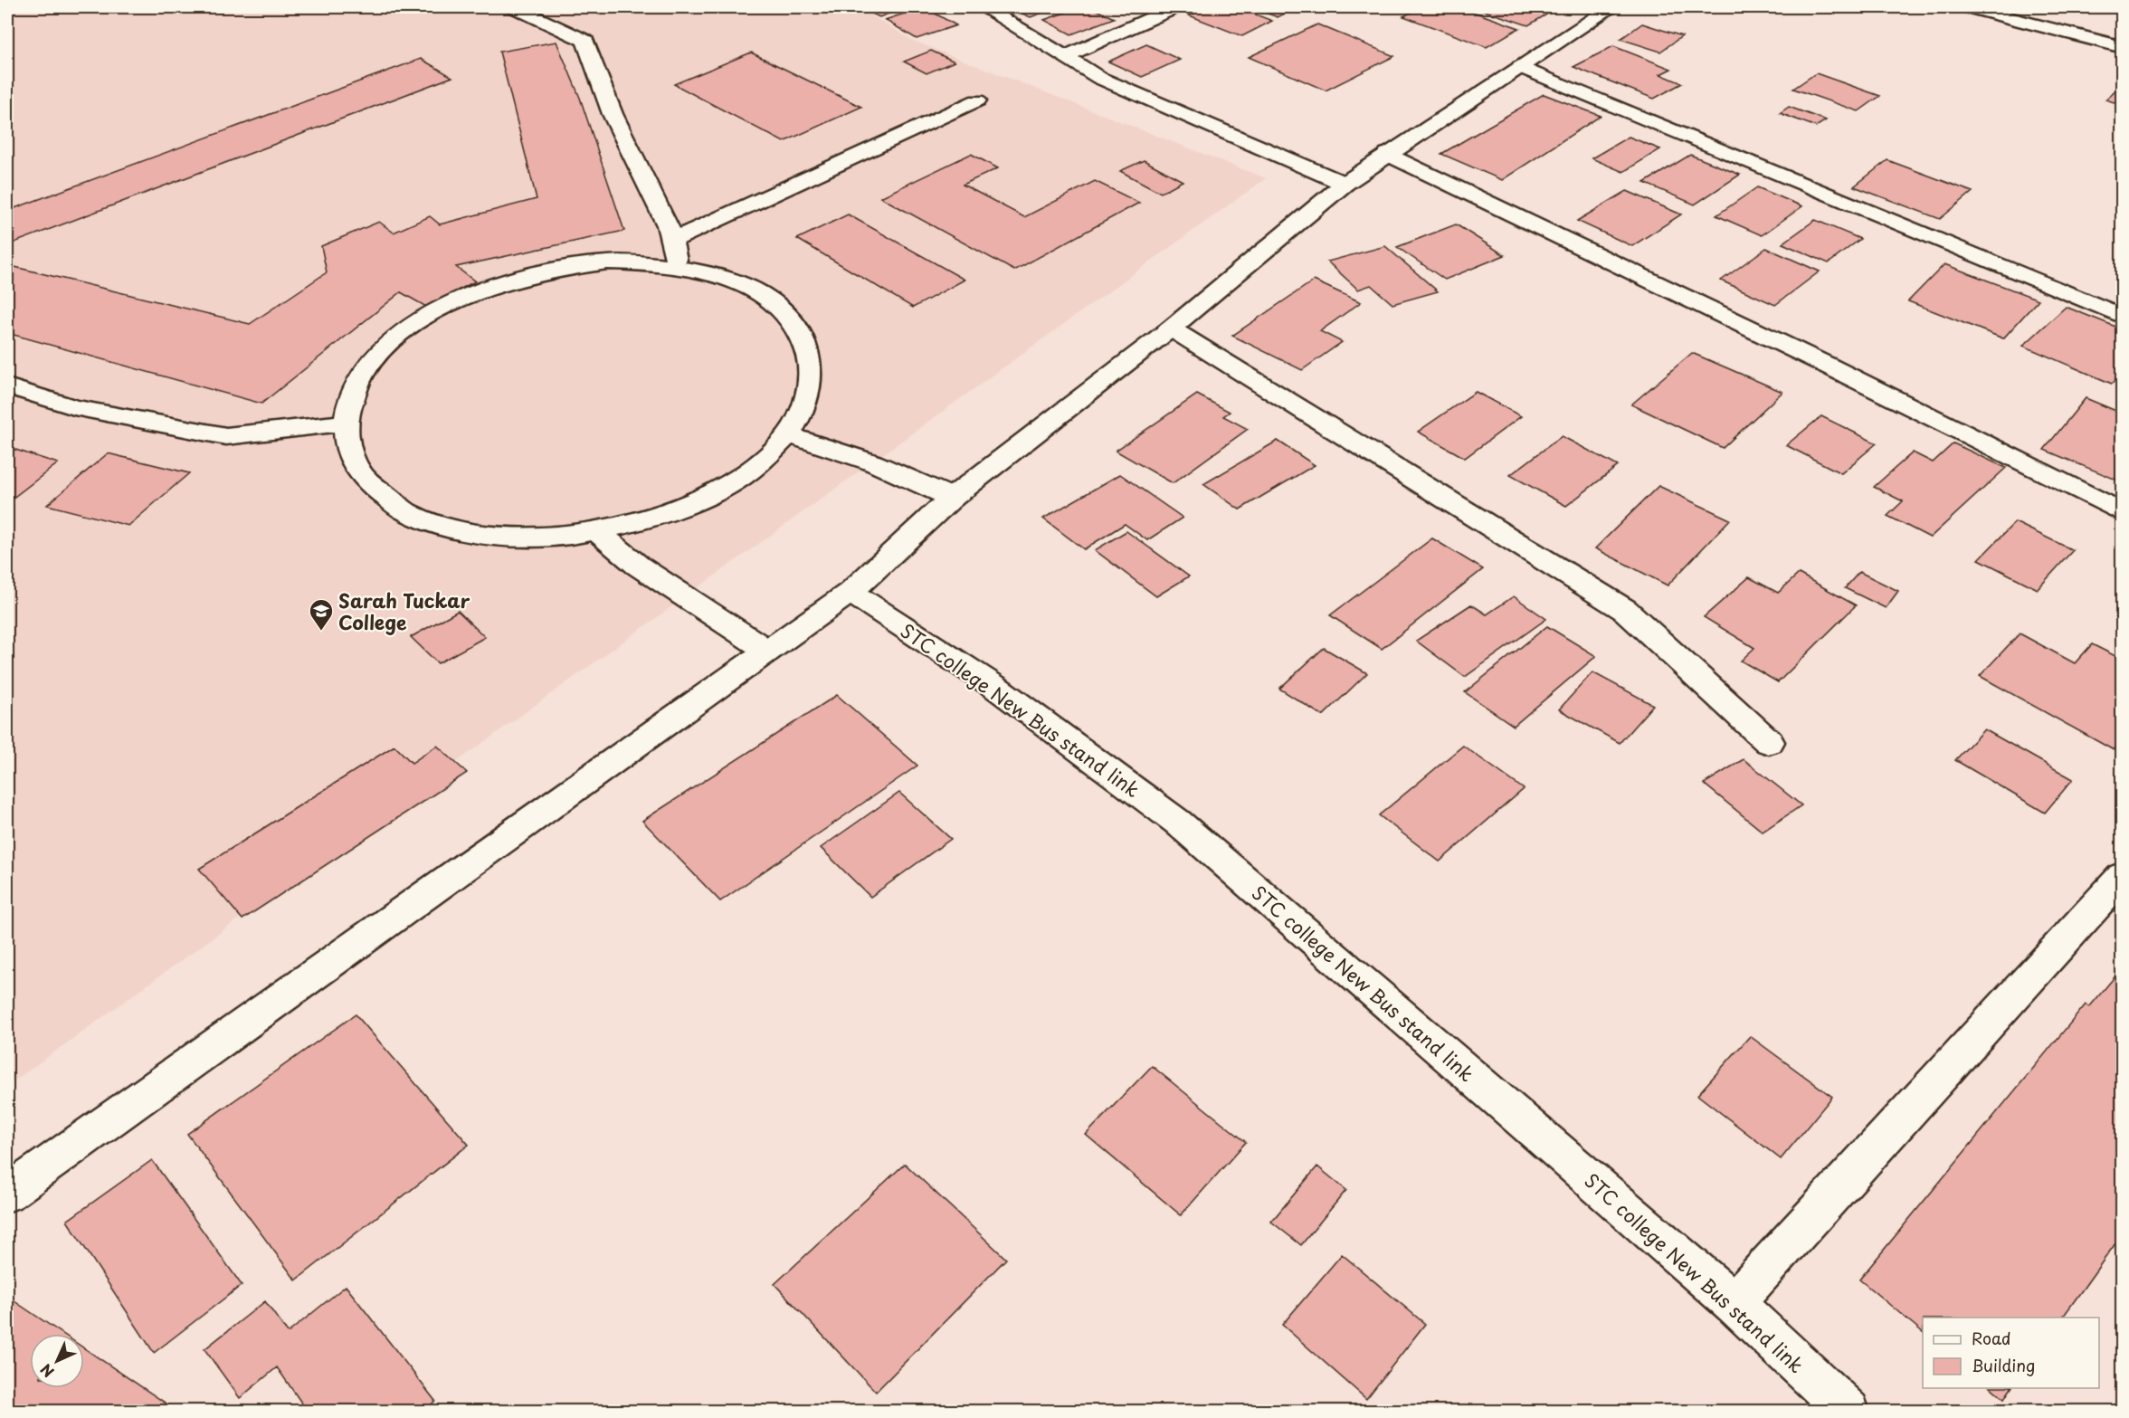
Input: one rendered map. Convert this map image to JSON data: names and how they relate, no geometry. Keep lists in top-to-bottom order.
{
  "streets": {
    "street": ["STC college New Bus stand link"]
  },
  "places": {
    "school or university": ["Sarah Tuckar College"]
  },
  "legend": ["Road", "Building"],
  "north": "bottom left"
}
